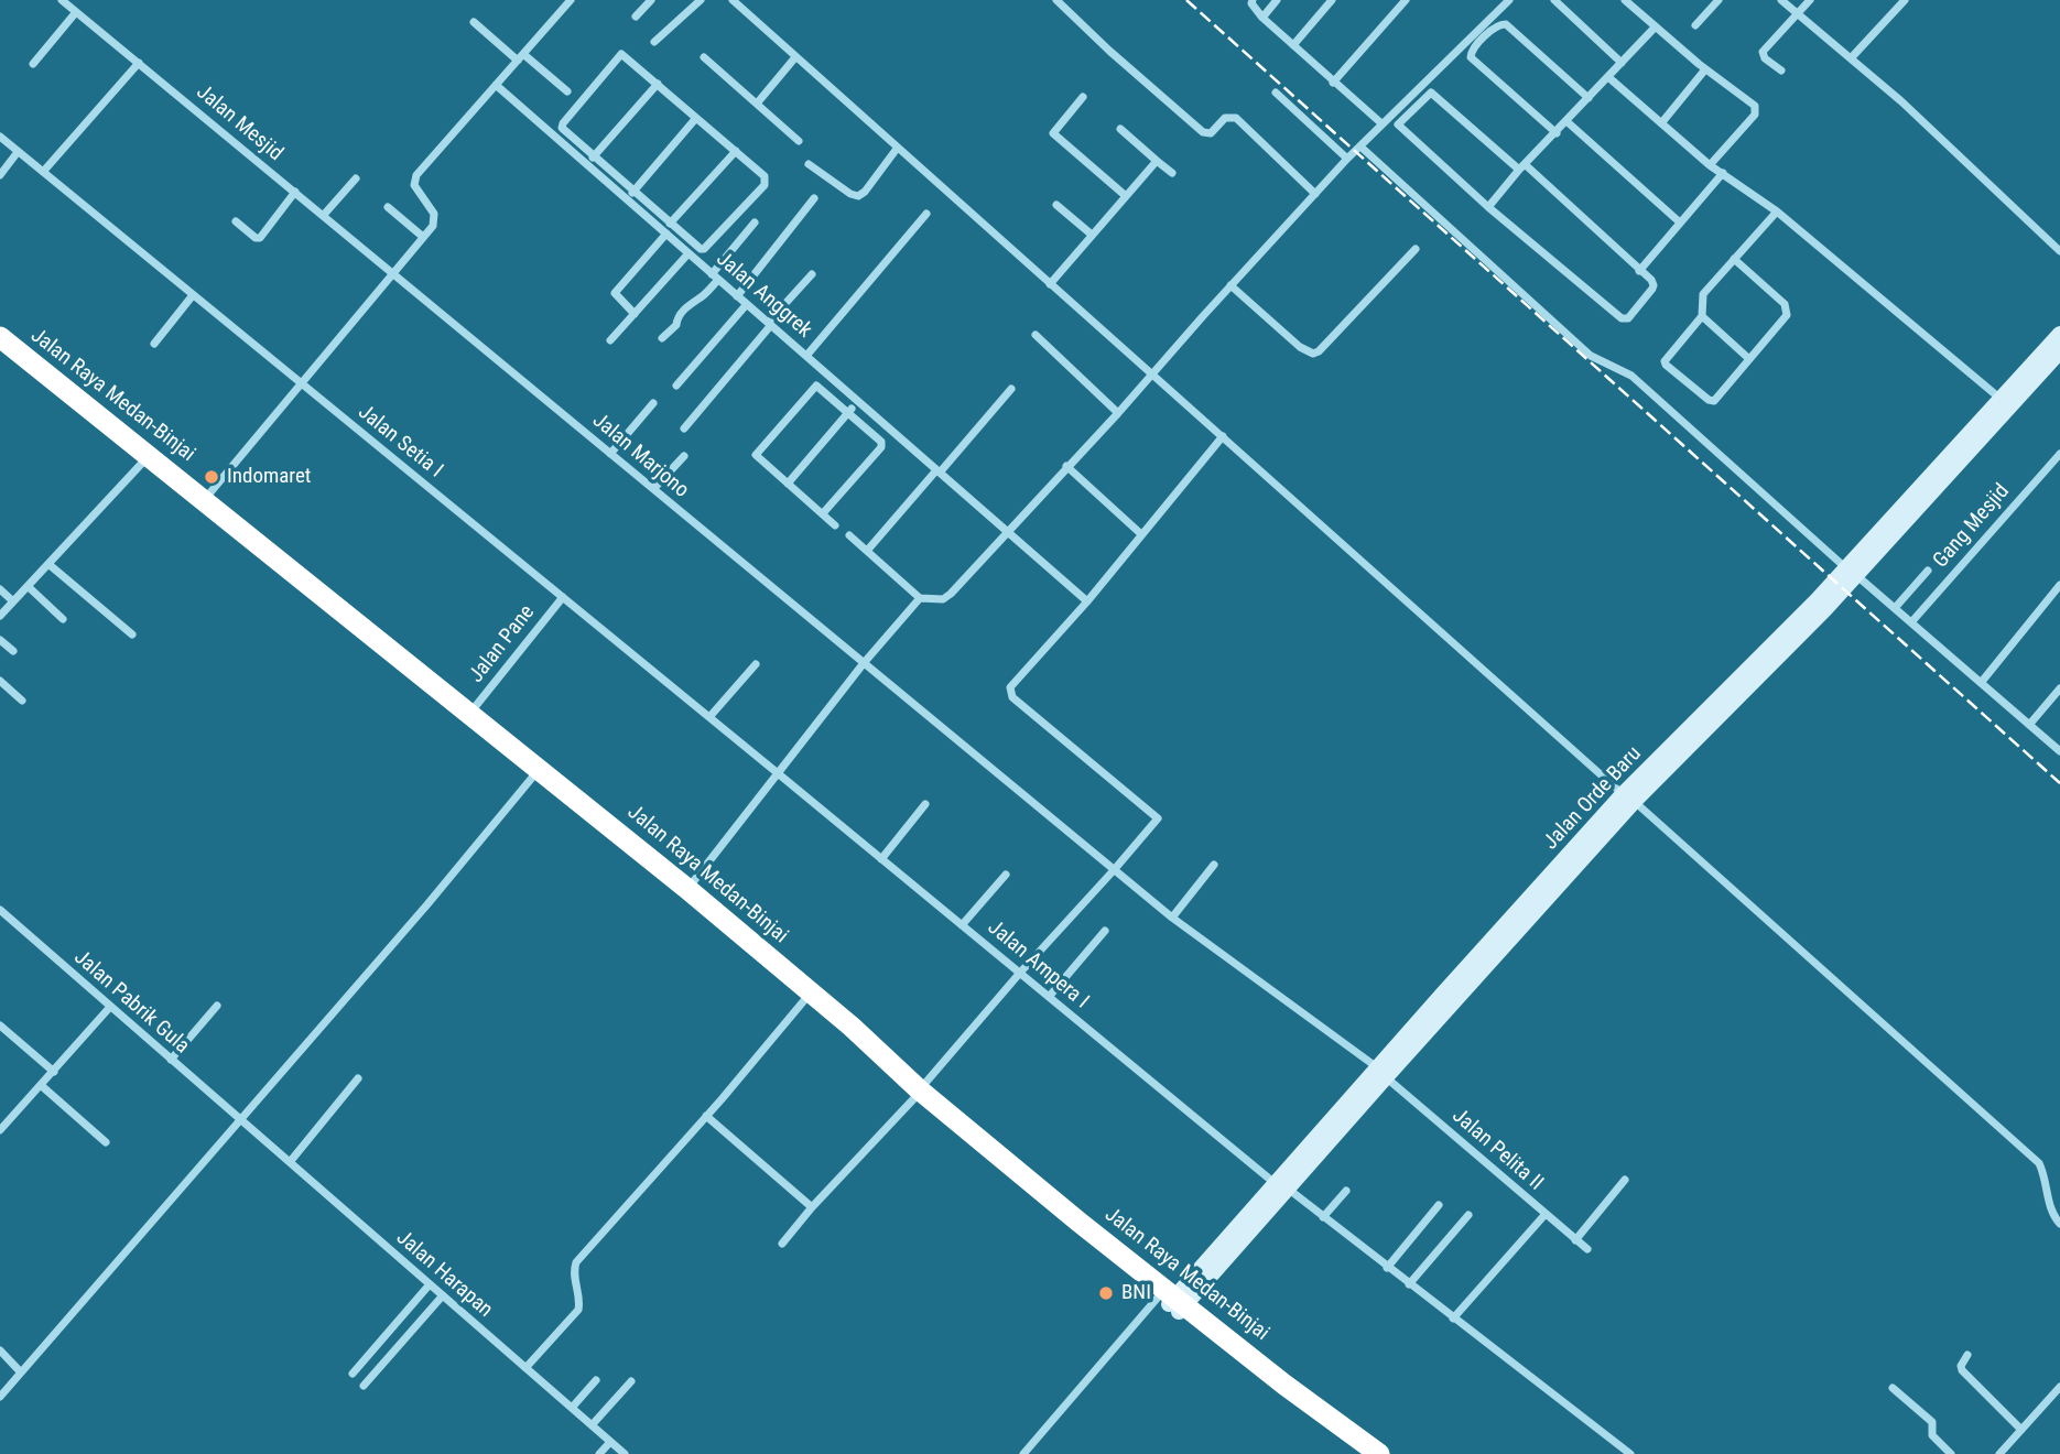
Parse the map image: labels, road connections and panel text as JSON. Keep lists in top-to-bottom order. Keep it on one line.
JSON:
{"streets":{"highway":["Jalan Raya Medan-Binjai"],"main road":["Jalan Orde Baru"],"street":["Jalan Mesjid","Jalan Anggrek","Jalan Setia I","Jalan Marjono","Gang Mesjid","Jalan Pane","Jalan Ampera I","Jalan Pabrik Gula","Jalan Pelita II","Jalan Harapan"]},"crossings":[["Jalan Mesjid","Jalan Marjono"],["Jalan Raya Medan-Binjai","Jalan Pane"],["Jalan Raya Medan-Binjai","Jalan Orde Baru"],["Jalan Setia I","Jalan Pane"],["Jalan Setia I","Jalan Ampera I"],["Jalan Marjono","Jalan Pelita II"],["Jalan Orde Baru","Jalan Ampera I"],["Jalan Orde Baru","Jalan Pelita II"],["Jalan Pabrik Gula","Jalan Harapan"]],"places":["Indomaret","BNI"]}
